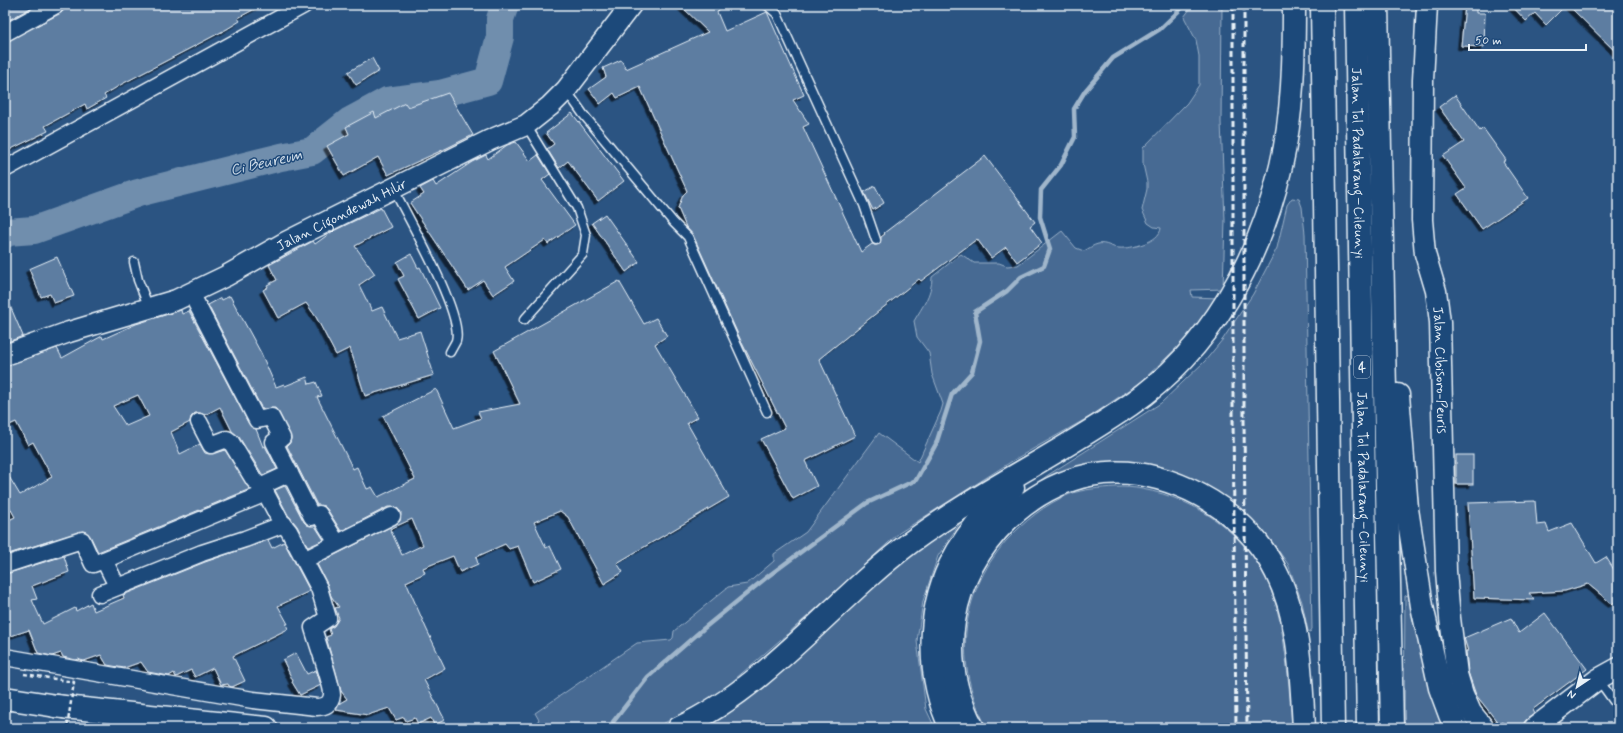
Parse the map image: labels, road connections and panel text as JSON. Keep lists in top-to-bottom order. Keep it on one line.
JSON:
{"streets":{"highway":["Jalan Tol Padalarang–Cileunyi","4"],"street":["Jalan Cigondewah Hilir","Jalan Cibisoro-Peuris"]},"water":["Ci Beureum"],"scale_bar":"50 m","north":"bottom left"}
